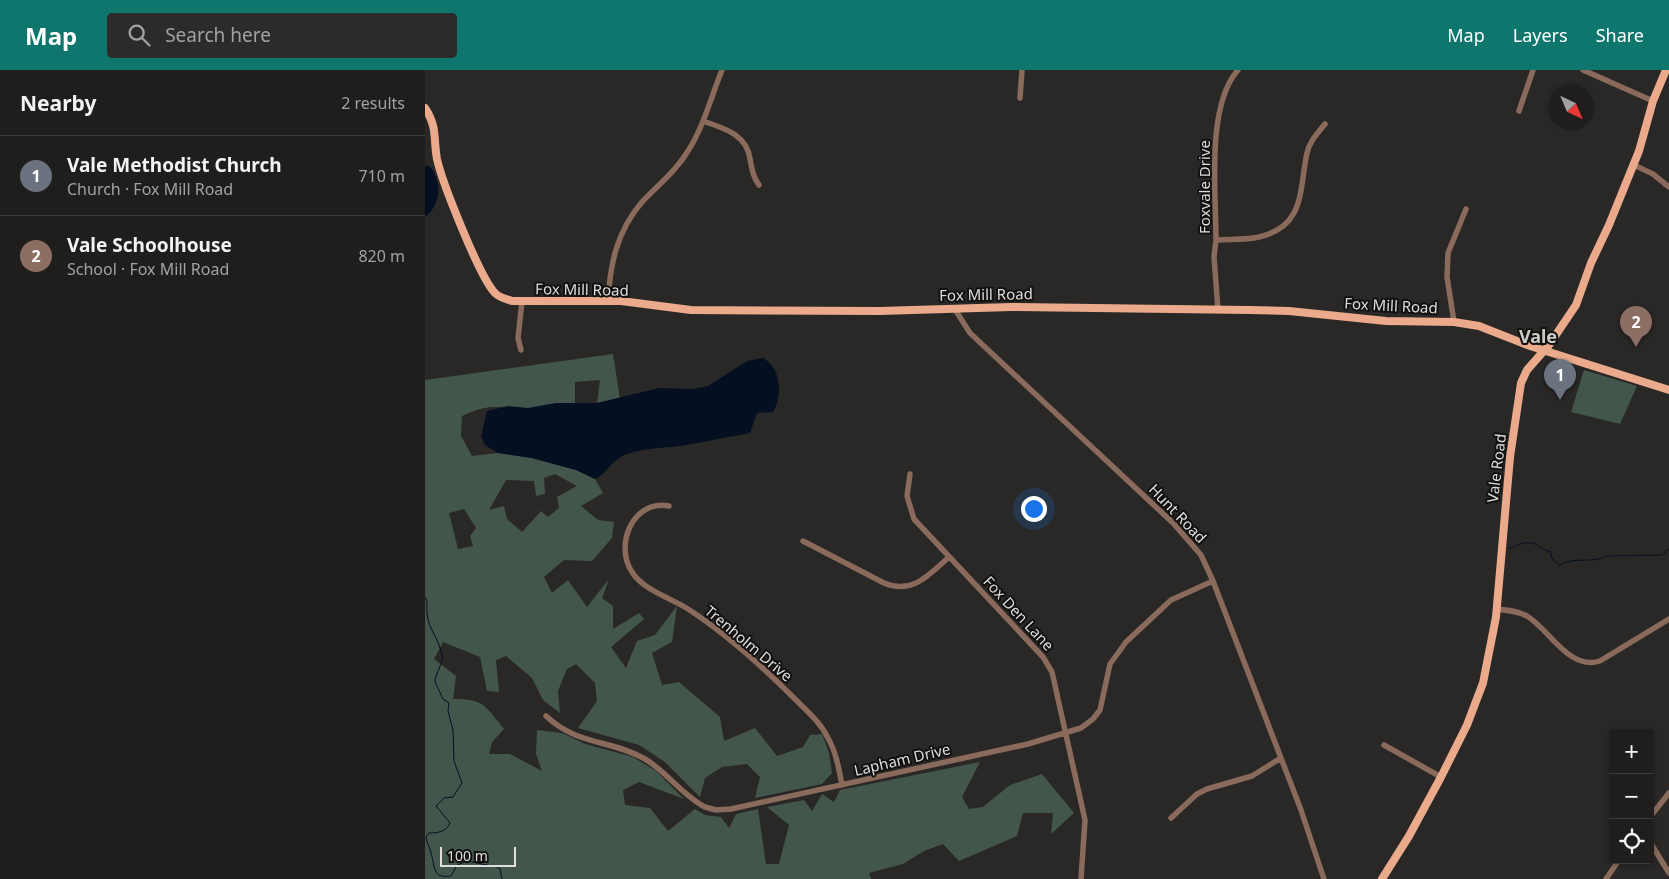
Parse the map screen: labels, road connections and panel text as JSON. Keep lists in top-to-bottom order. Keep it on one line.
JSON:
{"streets":{"main road":["Fox Mill Road","Vale Road"],"street":["Foxvale Drive","Hunt Road","Fox Den Lane","Trenholm Drive","Lapham Drive"]},"crossings":[["Foxvale Drive","Fox Mill Road"],["Fox Mill Road","Vale Road"],["Fox Mill Road","Hunt Road"],["Hunt Road","Lapham Drive"],["Fox Den Lane","Lapham Drive"],["Trenholm Drive","Lapham Drive"]],"districts":["Vale"],"scale_bar":"100 m","north":"bottom right","page":{"header":"Map","search":"Search here","nav":["Map","Layers","Share"],"heading":["Nearby","2 results"],"list":[{"mark":"1","name":"Vale Methodist Church","note":"Church · Fox Mill Road","value":"710 m"},{"mark":"2","name":"Vale Schoolhouse","note":"School · Fox Mill Road","value":"820 m"}],"pins":["2","1"],"map_buttons":["+","−"],"scale":"100 m"}}
